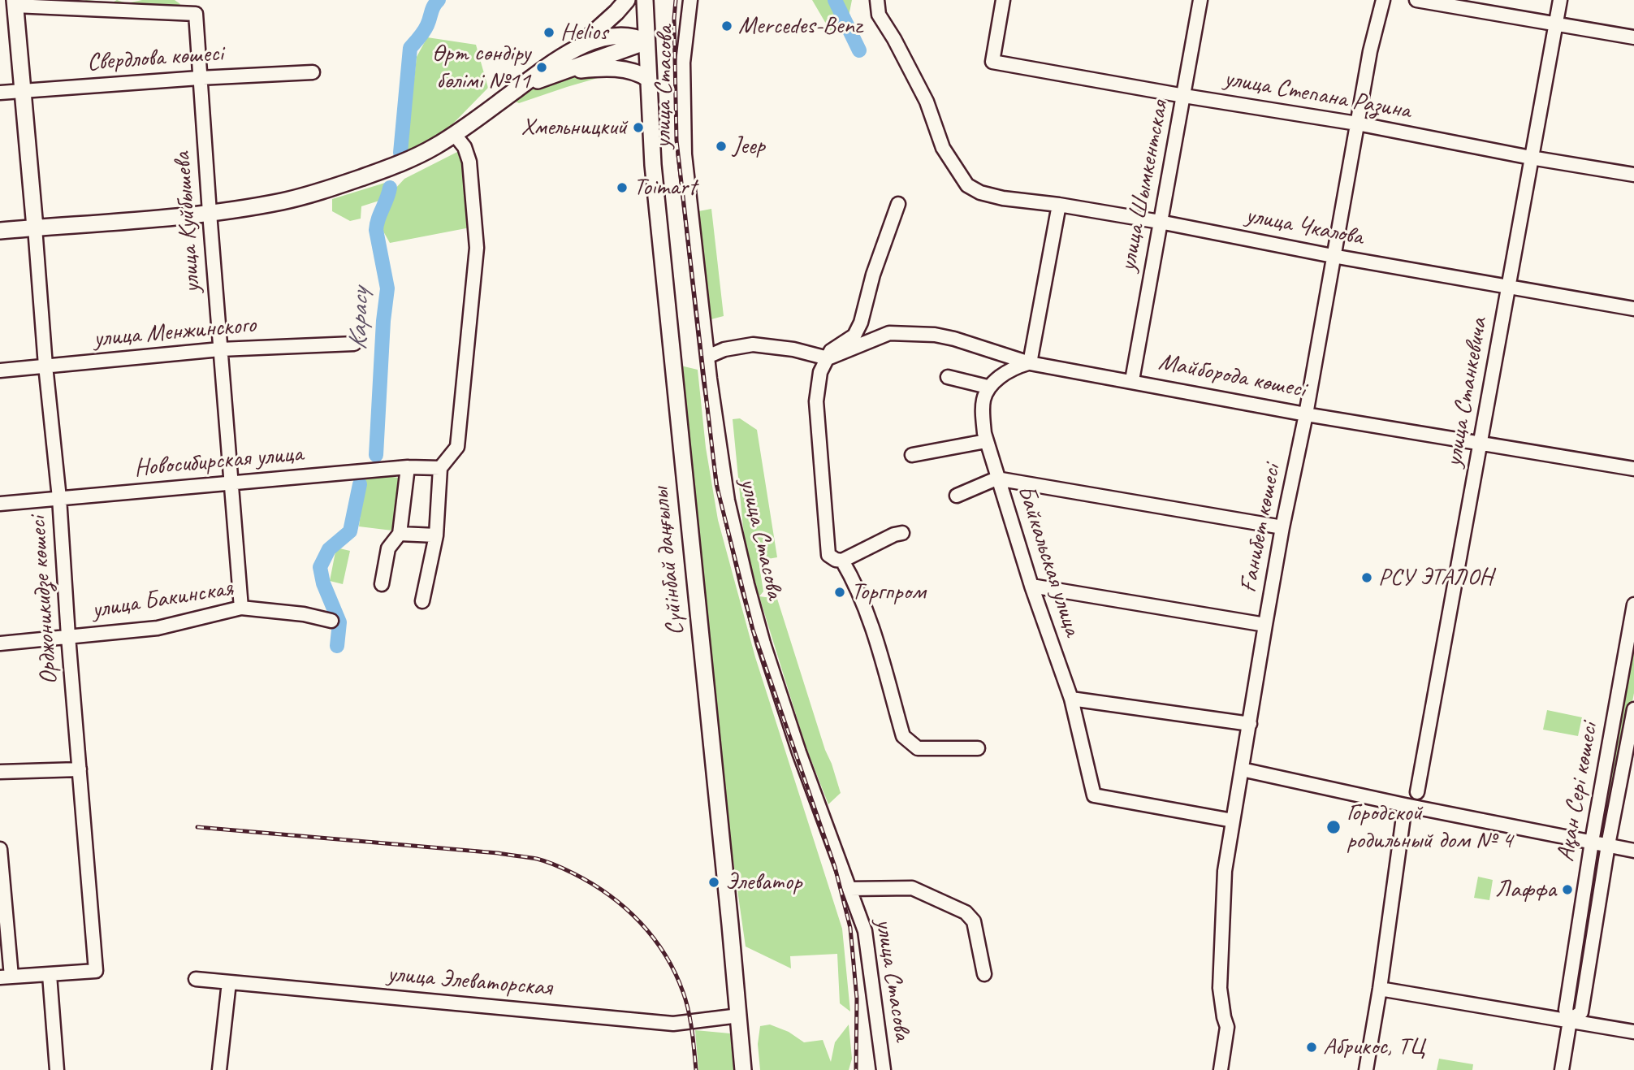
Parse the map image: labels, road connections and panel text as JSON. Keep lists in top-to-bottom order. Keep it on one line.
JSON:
{"streets":{"main road":["Сүйінбай даңғылы"],"street":["Свердлова көшесі","улица Стасова","улица Степана Разина","улица Шымкентская","улица Куйбышева","улица Чкалова","улица Менжинского","Майборода көшесі","улица Станкевича","Новосибирская улица","Ғанибет көшесі","Байкальская улица","улица Бакинская","Орджоникидзе көшесі","Ақан Сері көшесі","улица Элеваторская"]},"crossings":[["Свердлова көшесі","улица Куйбышева"],["улица Степана Разина","улица Шымкентская"],["улица Степана Разина","улица Станкевича"],["улица Степана Разина","Ғанибет көшесі"],["улица Шымкентская","улица Чкалова"],["улица Шымкентская","Майборода көшесі"],["улица Куйбышева","улица Менжинского"],["улица Куйбышева","Новосибирская улица"],["улица Куйбышева","улица Бакинская"],["улица Чкалова","улица Станкевича"],["улица Чкалова","Ғанибет көшесі"],["улица Менжинского","Орджоникидзе көшесі"],["Майборода көшесі","улица Станкевича"],["Майборода көшесі","Ғанибет көшесі"],["Новосибирская улица","Орджоникидзе көшесі"],["Ғанибет көшесі","Байкальская улица"],["Сүйінбай даңғылы","улица Элеваторская"],["улица Бакинская","Орджоникидзе көшесі"]],"water":["Карасу"],"places":["Mercedes-Benz","Helios","Өрт сөндіру бөлімі №11","Хмельницкий","Jeep","Toimart","РСУ ЭТАЛОН","Торгпром","Городской родильный дом № 4","Элеватор","Лаффа","Абрикос, ТЦ"]}
